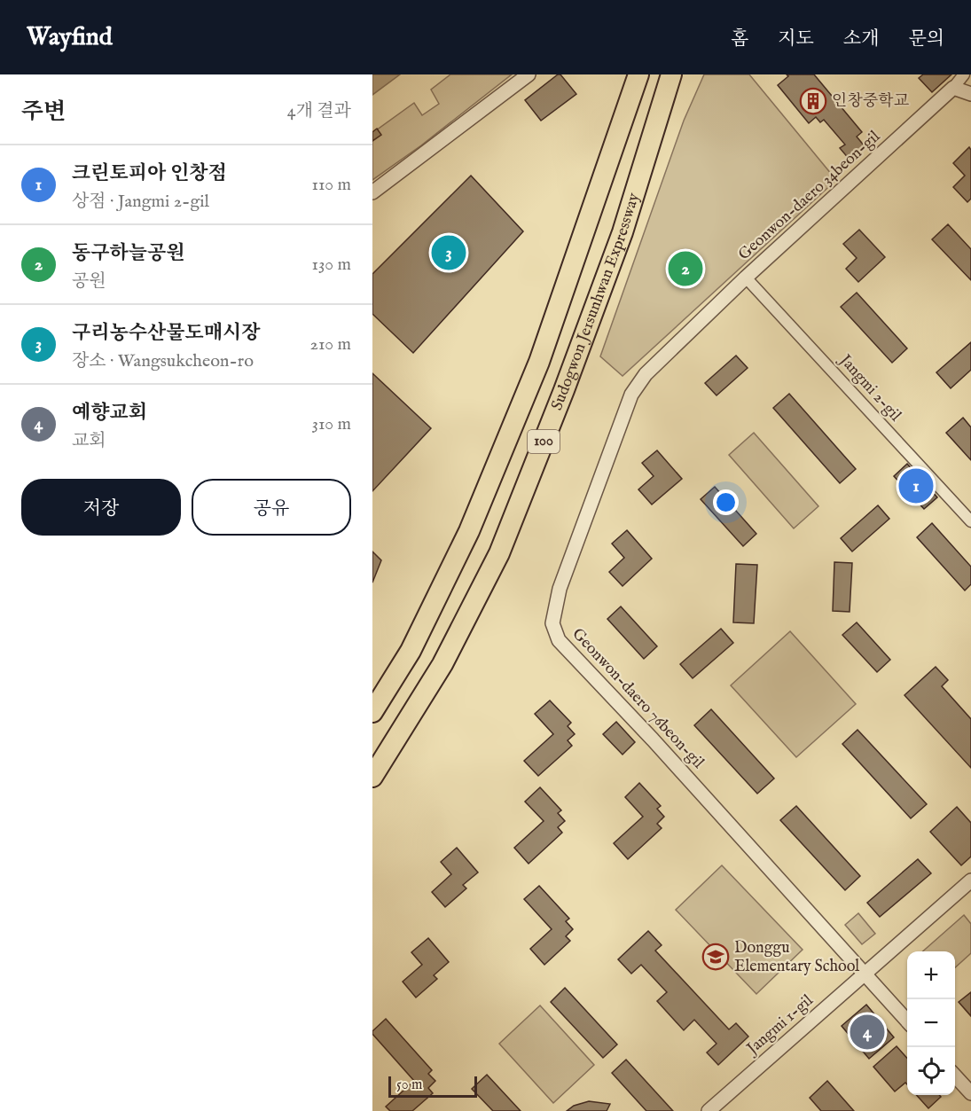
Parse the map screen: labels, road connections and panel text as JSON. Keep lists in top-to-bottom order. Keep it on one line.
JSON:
{"streets":{"highway":["Sudogwon Je1sunhwan Expressway","100"],"street":["Geonwon-daero 34beon-gil","Jangmi 2-gil","Geonwon-daero 76beon-gil","Jangmi 1-gil"]},"crossings":[["Geonwon-daero 34beon-gil","Jangmi 2-gil"],["Geonwon-daero 34beon-gil","Geonwon-daero 76beon-gil"],["Jangmi 2-gil","Geonwon-daero 76beon-gil"],["Geonwon-daero 76beon-gil","Jangmi 1-gil"]],"places":{"building":["인창중학교"],"school or university":["Donggu Elementary School"]},"scale_bar":"50 m","page":{"header":"Wayfind","nav":["홈","지도","소개","문의"],"heading":["주변","4개 결과"],"list":[{"mark":"1","name":"크린토피아 인창점","note":"상점 · Jangmi 2-gil","value":"110 m"},{"mark":"2","name":"동구하늘공원","note":"공원","value":"130 m"},{"mark":"3","name":"구리농수산물도매시장","note":"장소 · Wangsukcheon-ro","value":"210 m"},{"mark":"4","name":"예향교회","note":"교회","value":"310 m"}],"pins":["3","2","1","4"],"buttons":["저장","공유"],"map_buttons":["+","−"],"scale":"50 m"}}
